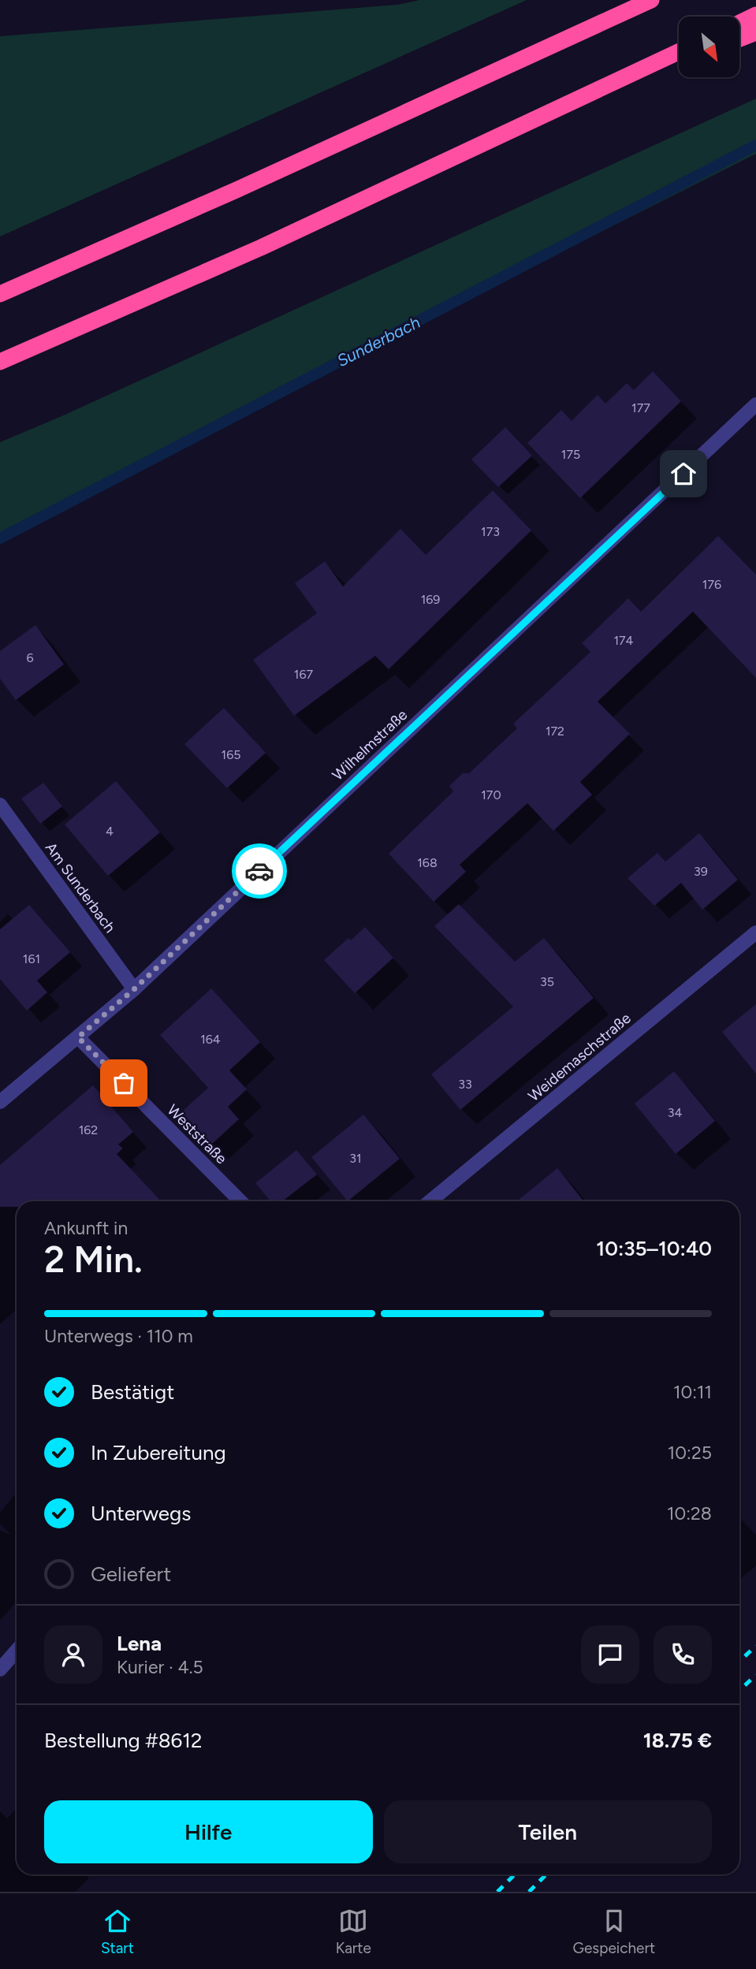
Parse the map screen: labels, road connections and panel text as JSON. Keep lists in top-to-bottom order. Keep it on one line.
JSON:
{"streets":{"street":["Wilhelmstraße","Am Sunderbach","Weidemaschstraße","Weststraße"]},"crossings":[["Wilhelmstraße","Am Sunderbach"],["Wilhelmstraße","Weststraße"]],"water":["Sunderbach"],"house_numbers":["177","175","173","176","169","174","6","167","172","165","170","4","168","39","161","35","164","33","34","162","31"],"north":"bottom right","page":{"heading":["2 Min.","Ankunft in","10:35–10:40"],"panel":["Lena","Kurier · 4.5","Bestellung #8612","18.75 €"],"bar":"Unterwegs · 110 m","list":[["Bestätigt","10:11"],["In Zubereitung","10:25"],["Unterwegs","10:28"],"Geliefert"],"buttons":["Hilfe","Teilen"],"tabs":["Start","Karte","Gespeichert"]}}
